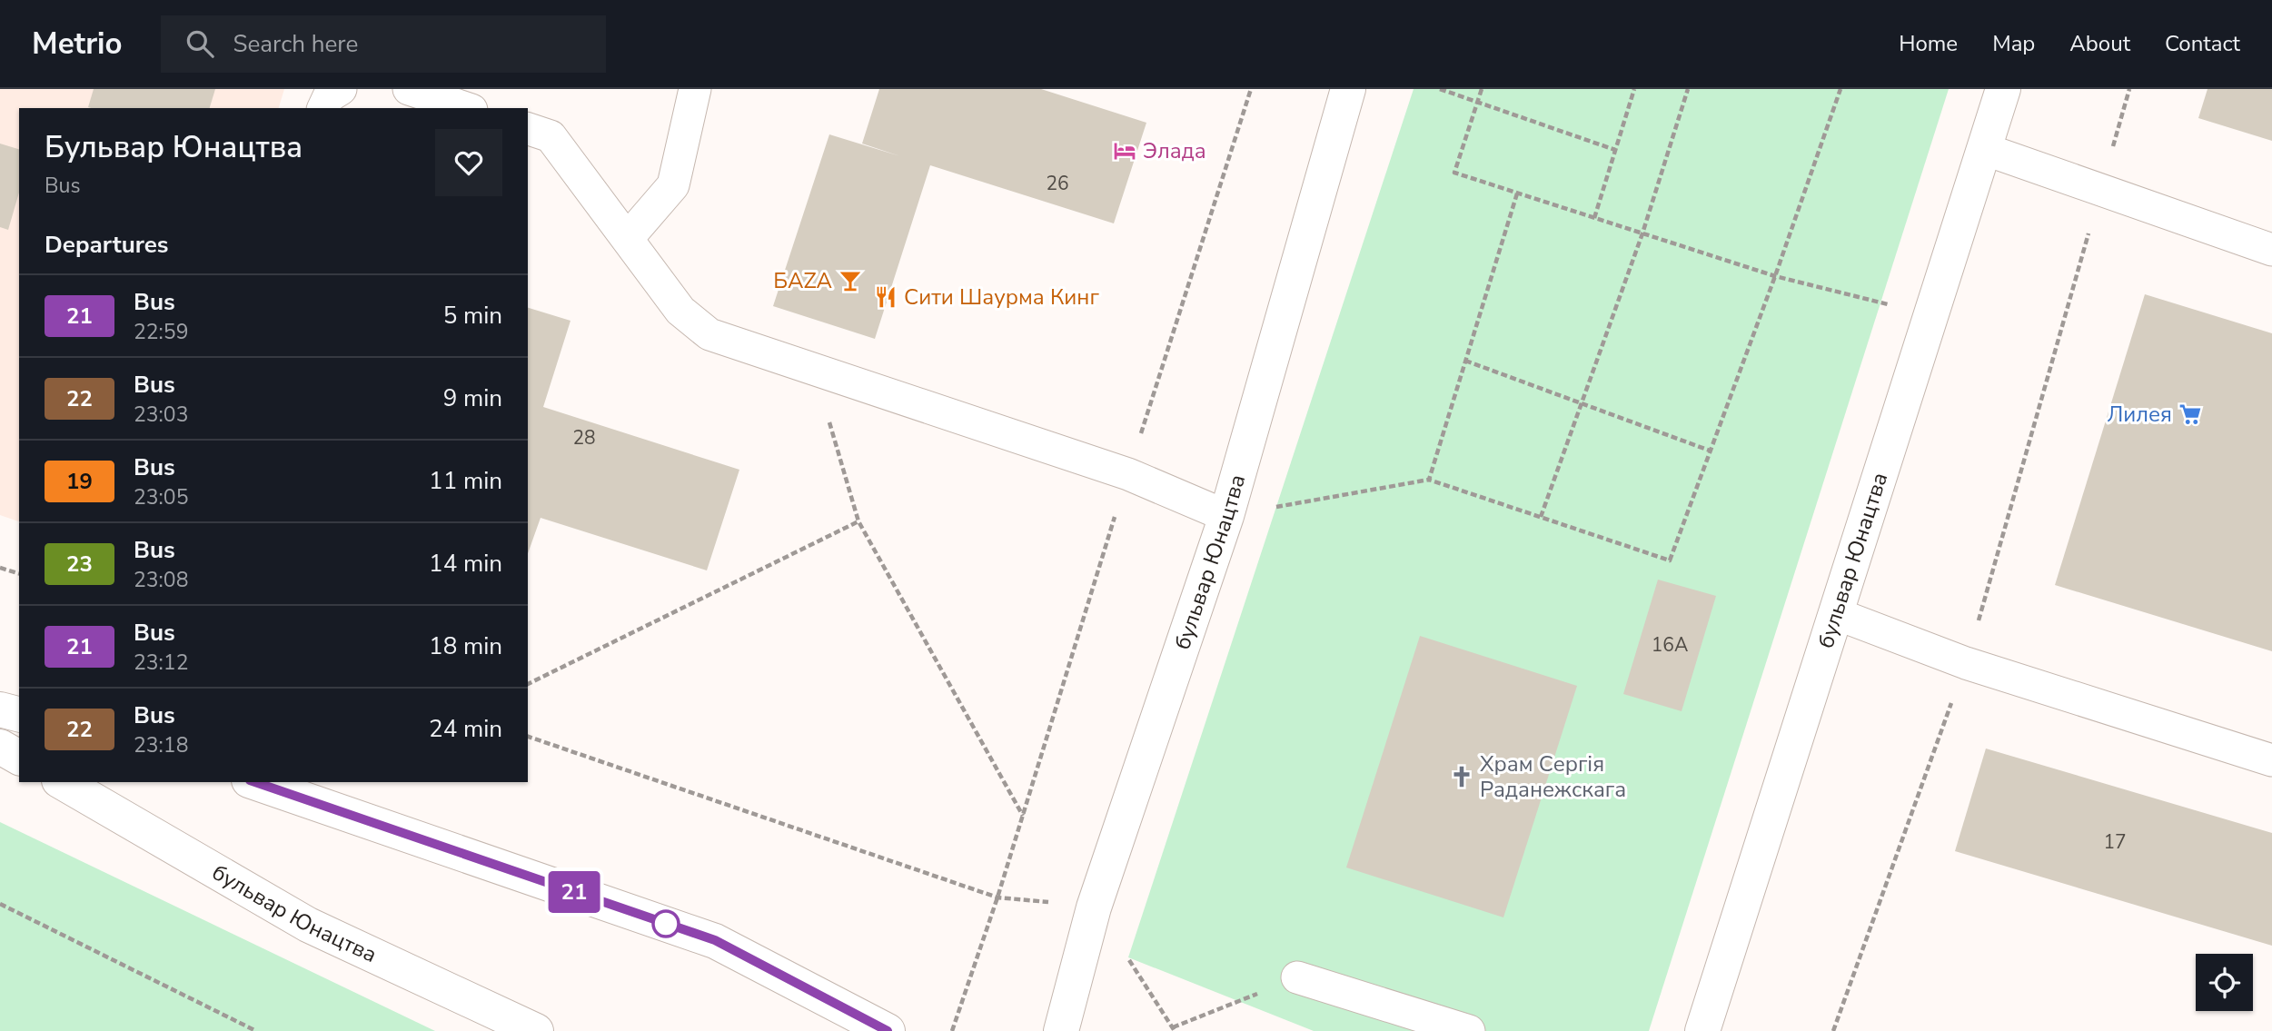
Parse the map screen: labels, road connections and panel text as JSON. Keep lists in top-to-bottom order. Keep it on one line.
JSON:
{"streets":{"street":["бульвар Юнацтва"]},"places":{"hotel":["Элада"],"bar":["БАZA"],"restaurant":["Сити Шаурма Кинг"],"supermarket":["Лилея"],"church":["Храм Сергія Раданежскага"]},"lines":["bus line 21"],"house_numbers":["26","28","16А","17"],"page":{"header":"Metrio","search":"Search here","nav":["Home","Map","About","Contact"],"on_map":"21","heading":[["Бульвар Юнацтва","Bus"],"Departures"],"list":[{"mark":"21","name":"Bus","note":"22:59","value":"5 min"},{"mark":"22","name":"Bus","note":"23:03","value":"9 min"},{"mark":"19","name":"Bus","note":"23:05","value":"11 min"},{"mark":"23","name":"Bus","note":"23:08","value":"14 min"},{"mark":"21","name":"Bus","note":"23:12","value":"18 min"},{"mark":"22","name":"Bus","note":"23:18","value":"24 min"}]}}
